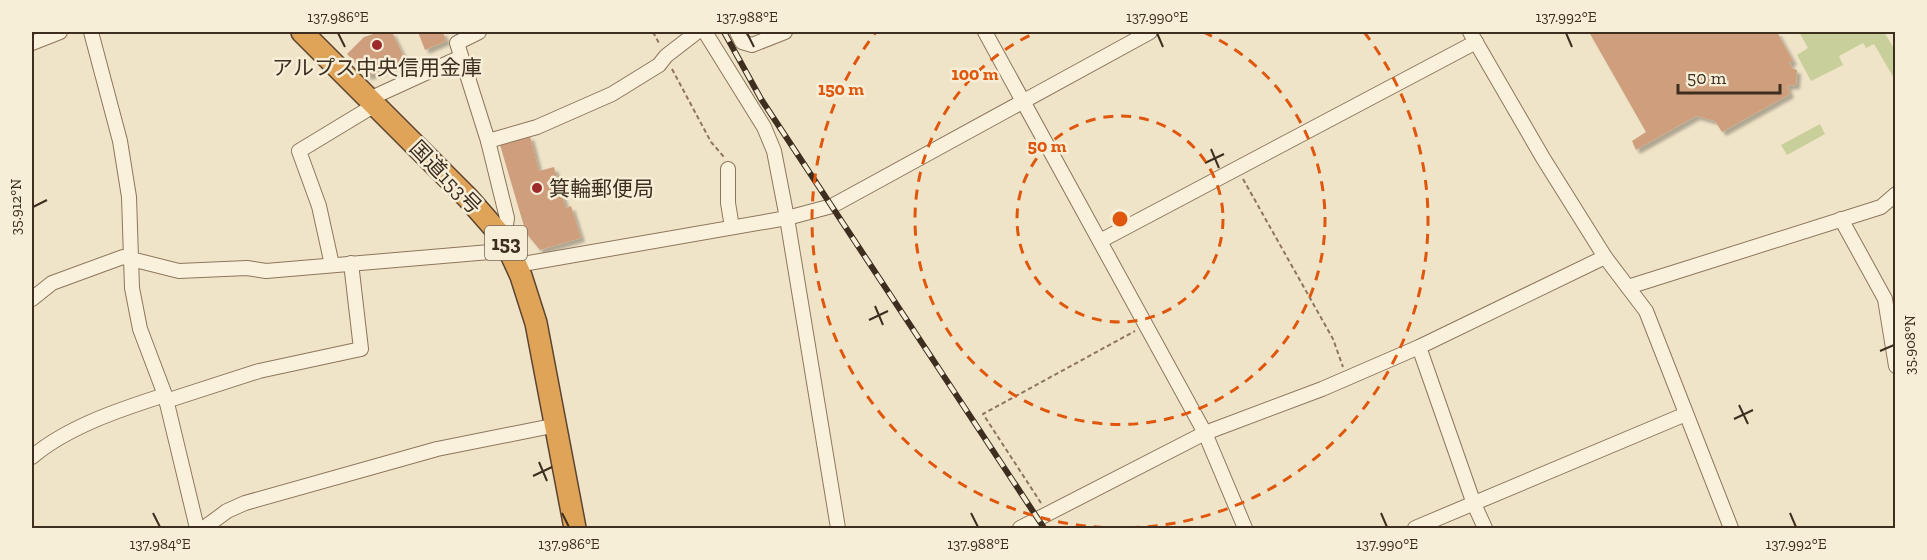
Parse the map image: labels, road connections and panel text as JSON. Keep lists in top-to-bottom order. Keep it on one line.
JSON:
{"streets":{"highway":["国道153号","153"]},"places":["アルプス中央信用金庫","箕輪郵便局"],"scale_bar":"50 m","coordinates":["137.986°E","137.988°E","137.990°E","137.992°E","35.912°N","35.908°N","137.984°E"],"rings":["100 m","150 m","50 m"]}
